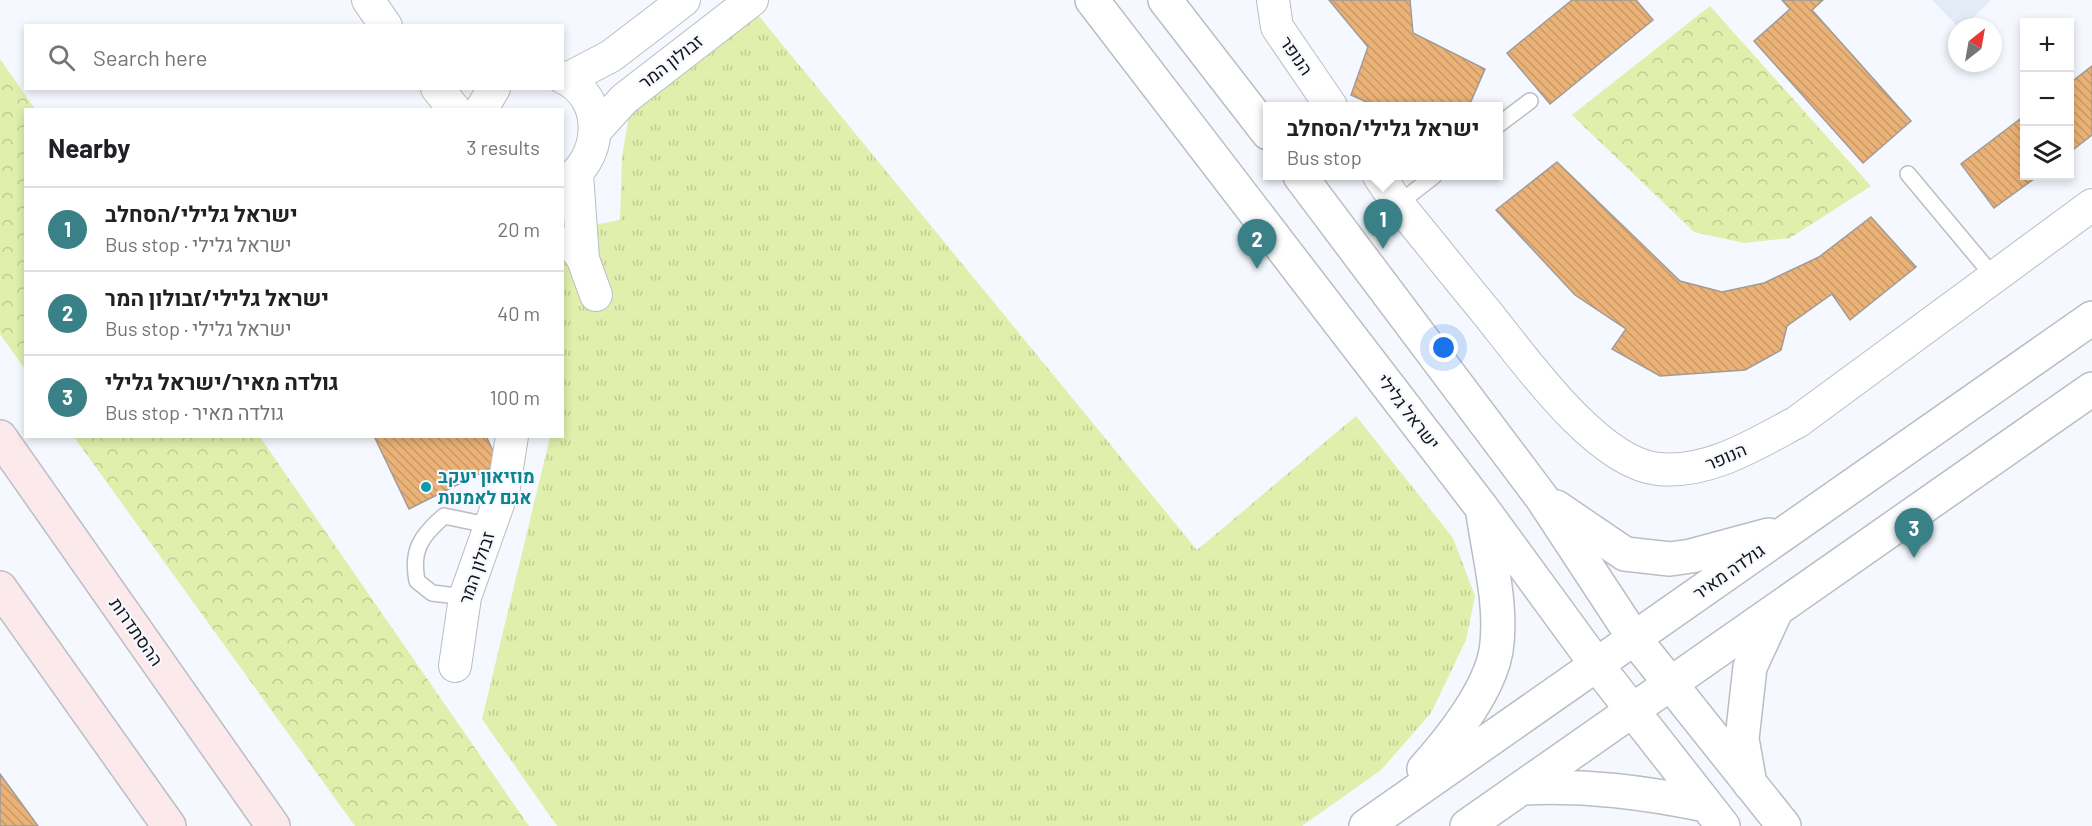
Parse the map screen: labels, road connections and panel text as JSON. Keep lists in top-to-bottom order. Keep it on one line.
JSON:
{"streets":{"main road":["ההסתדרות"],"street":["הנופר","זבולון המר","ישראל גלילי","גולדה מאיר"]},"crossings":[["ישראל גלילי","גולדה מאיר"]],"places":["מוזיאון יעקב אגם לאמנות"],"north":"top right","page":{"map_buttons":["+","−"],"search":"Search here","popup":["ישראל גלילי/הסחלב","Bus stop"],"heading":["Nearby","3 results"],"list":[{"mark":"1","name":"ישראל גלילי/הסחלב","note":"Bus stop · ישראל גלילי","value":"20 m"},{"mark":"2","name":"ישראל גלילי/זבולון המר","note":"Bus stop · ישראל גלילי","value":"40 m"},{"mark":"3","name":"גולדה מאיר/ישראל גלילי","note":"Bus stop · גולדה מאיר","value":"100 m"}],"pins":["1","2","3"]}}
